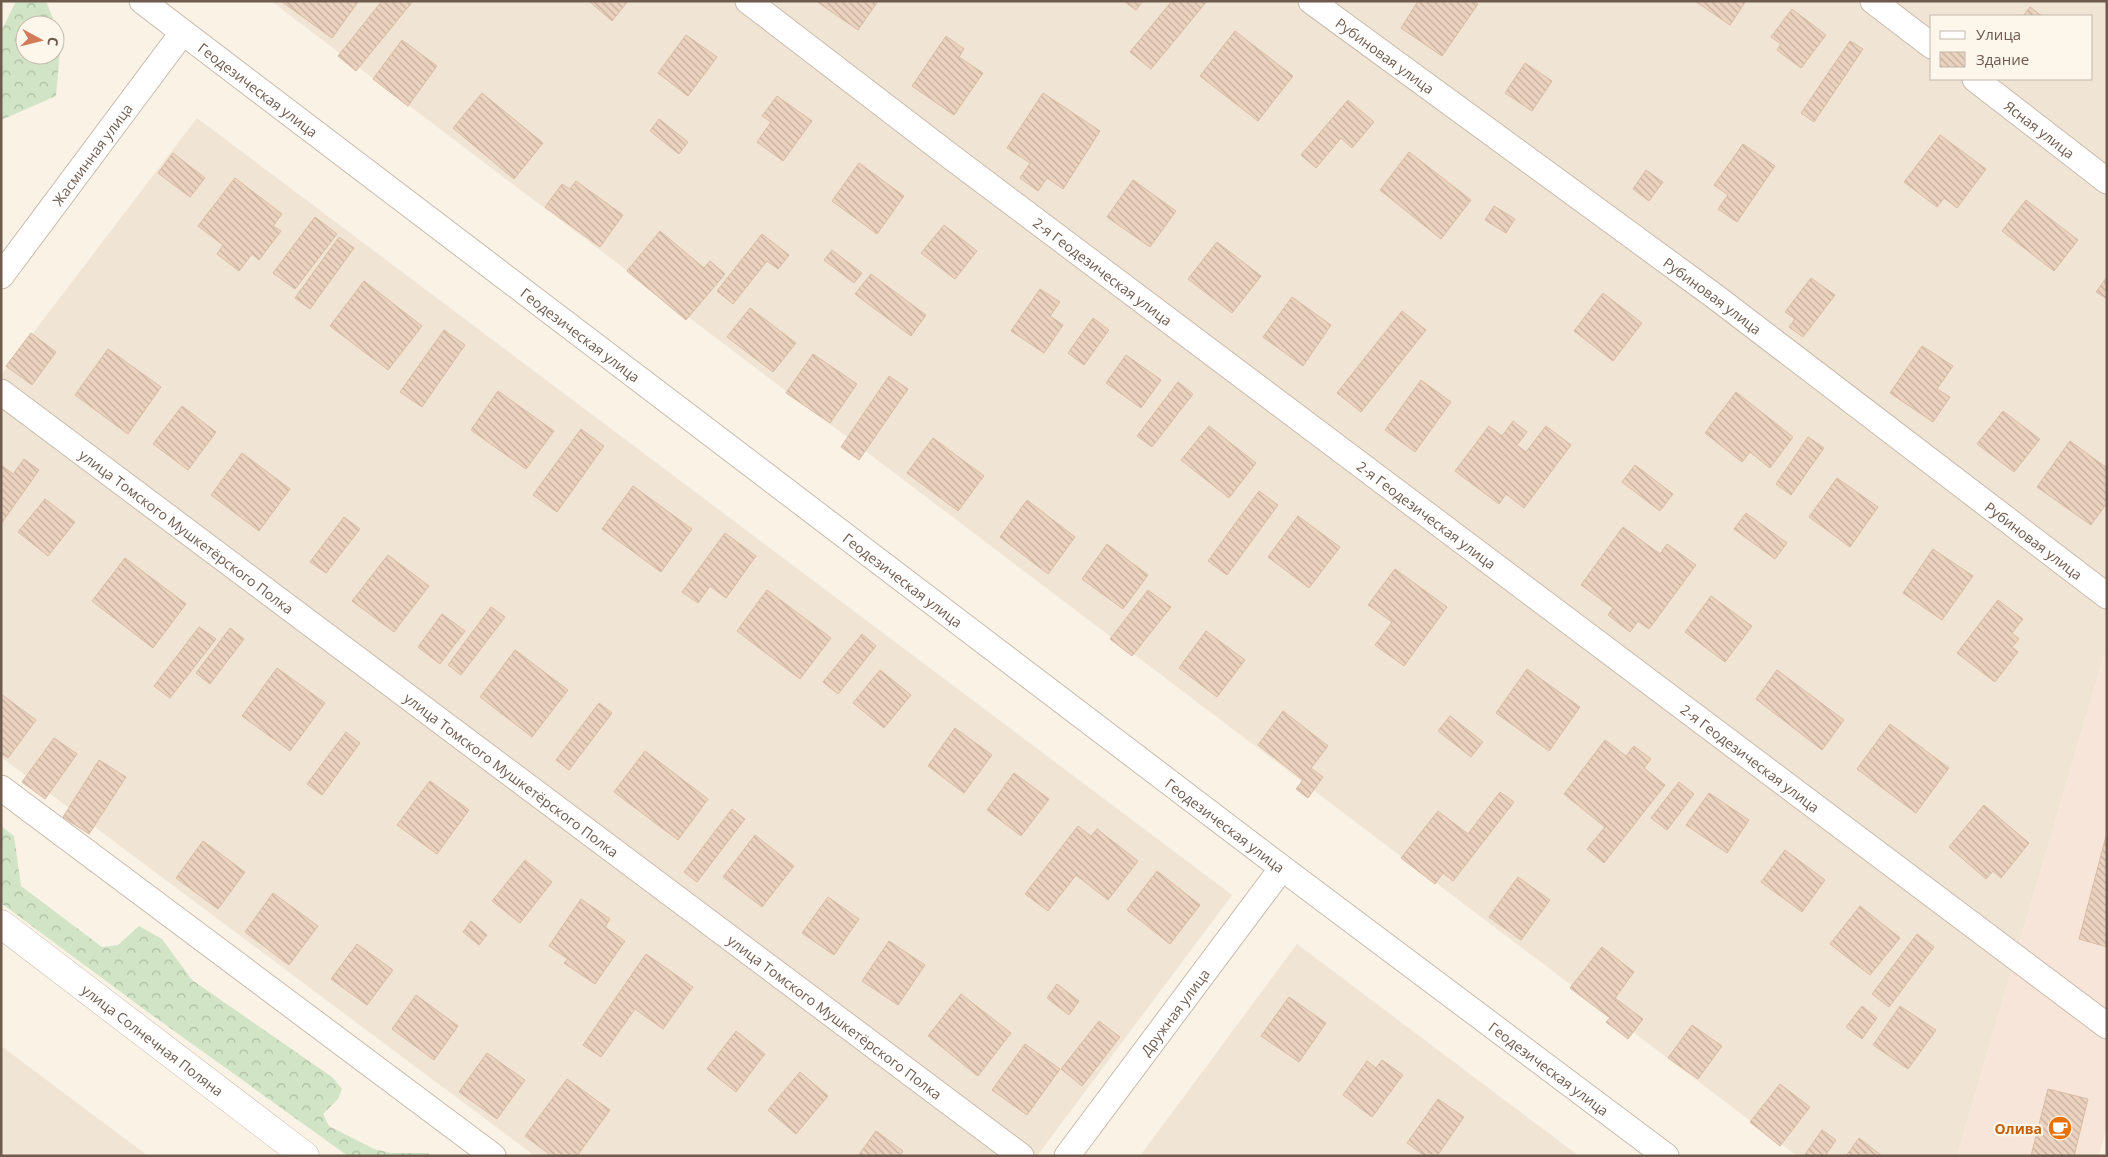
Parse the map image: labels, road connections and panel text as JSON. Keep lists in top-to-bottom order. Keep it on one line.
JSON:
{"streets":{"street":["Рубиновая улица","Геодезическая улица","Ясная улица","Жасминная улица","2-я Геодезическая улица","улица Томского Мушкетёрского Полка","Дружная улица","улица Солнечная Поляна"]},"crossings":[["Геодезическая улица","Жасминная улица"],["Геодезическая улица","Дружная улица"]],"places":{"cafe":["Олива"]},"legend":["Улица","Здание"],"north":"right"}
